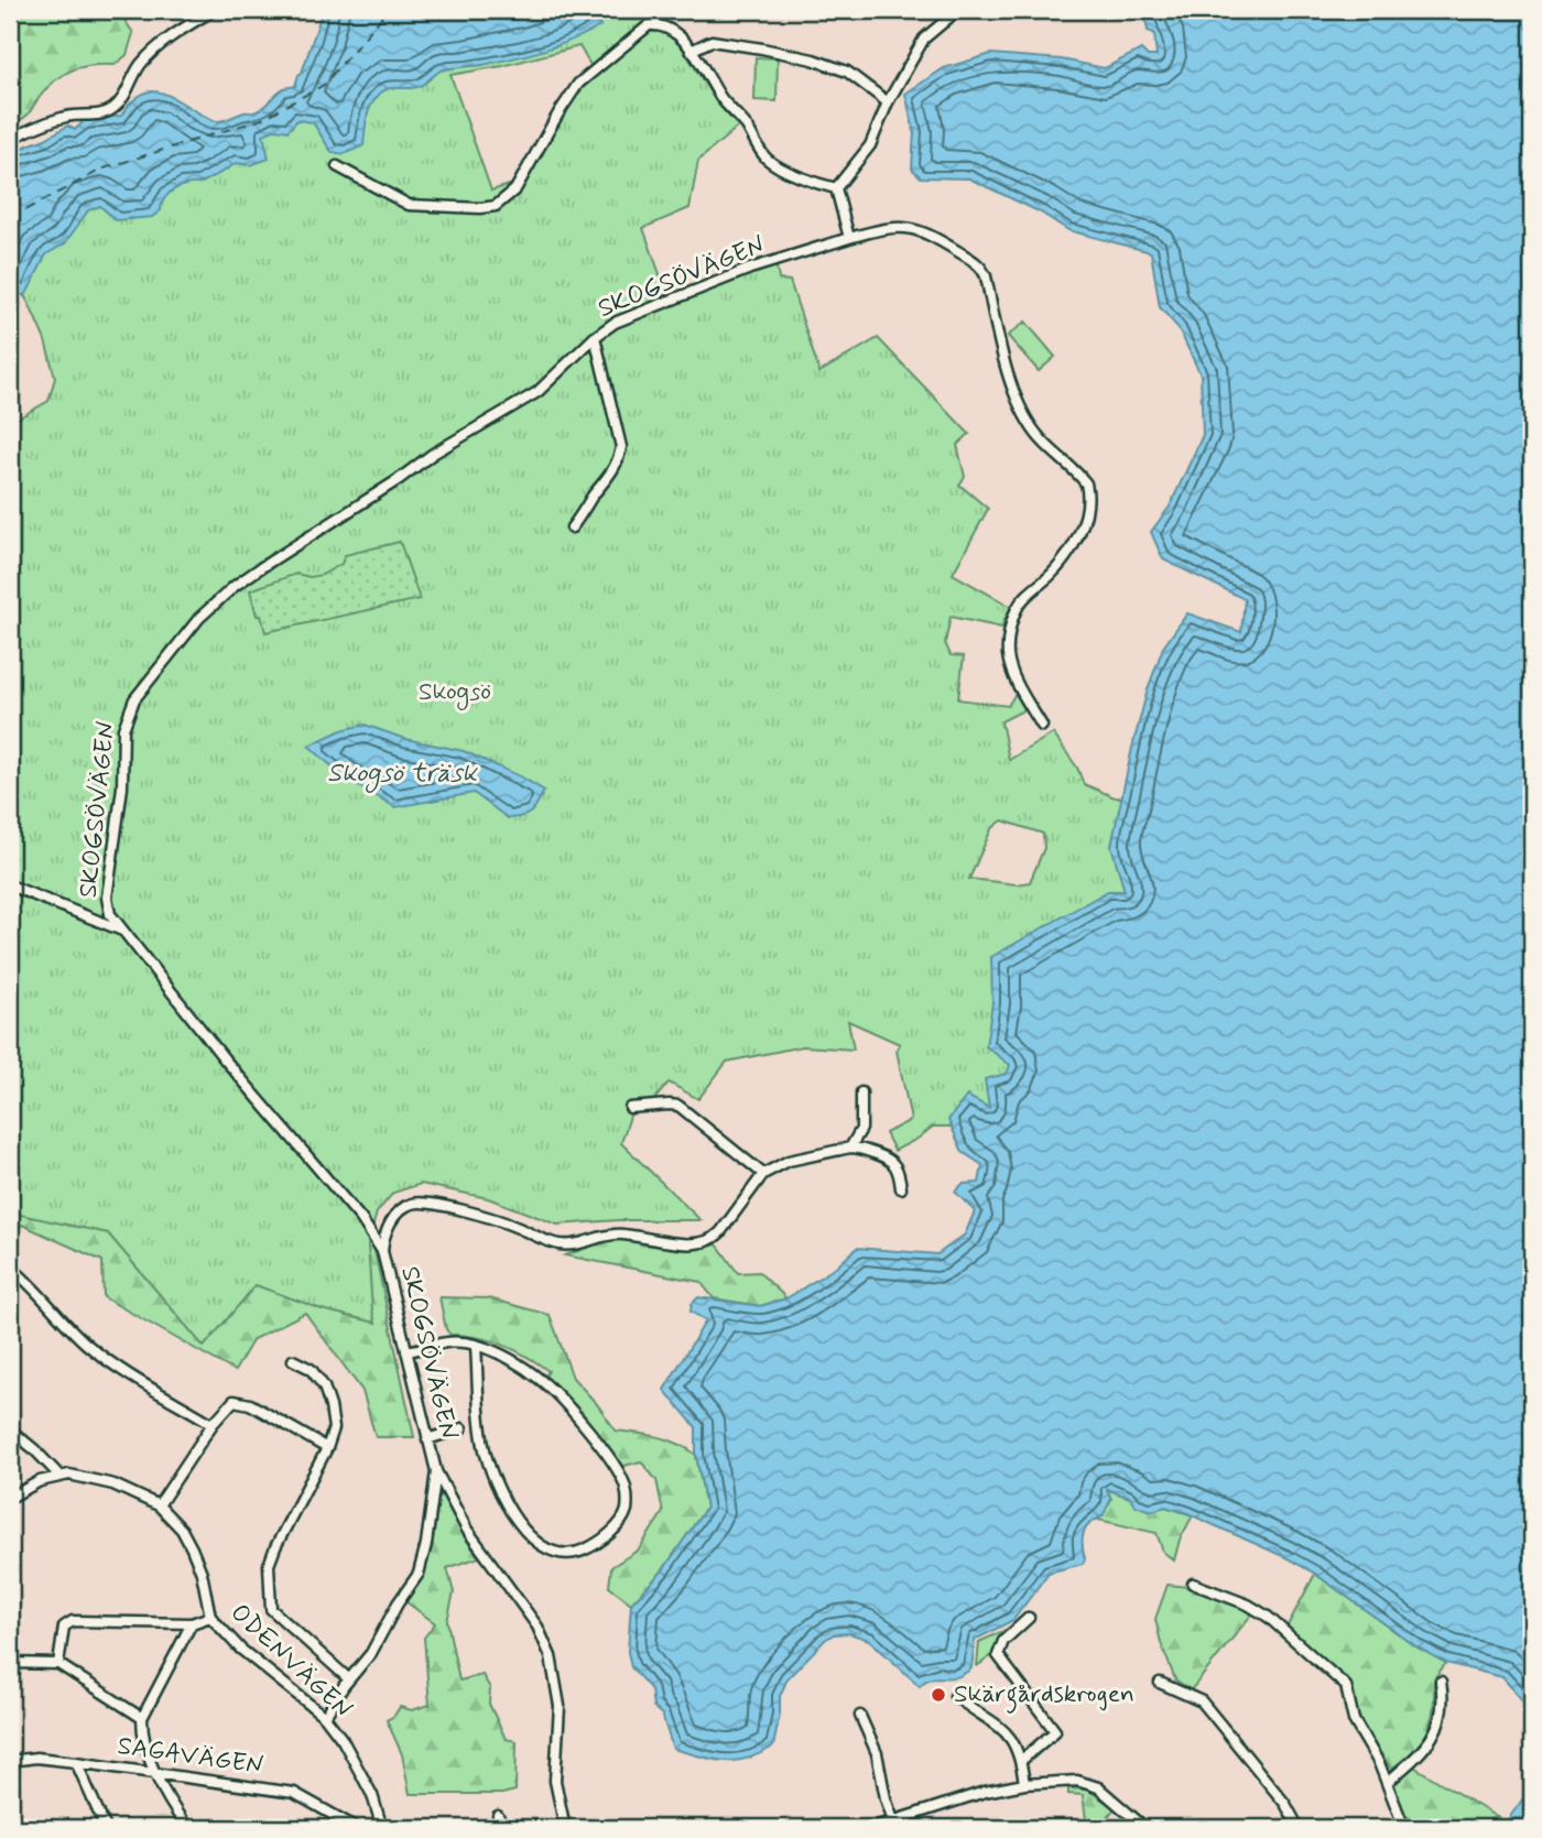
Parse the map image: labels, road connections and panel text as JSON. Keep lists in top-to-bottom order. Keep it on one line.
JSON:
{"streets":{"street":["SKOGSÖVÄGEN","ODENVÄGEN","SAGAVÄGEN"]},"water":["Skogsö träsk"],"parks":["Skogsö"],"places":["Skärgårdskrogen"]}
